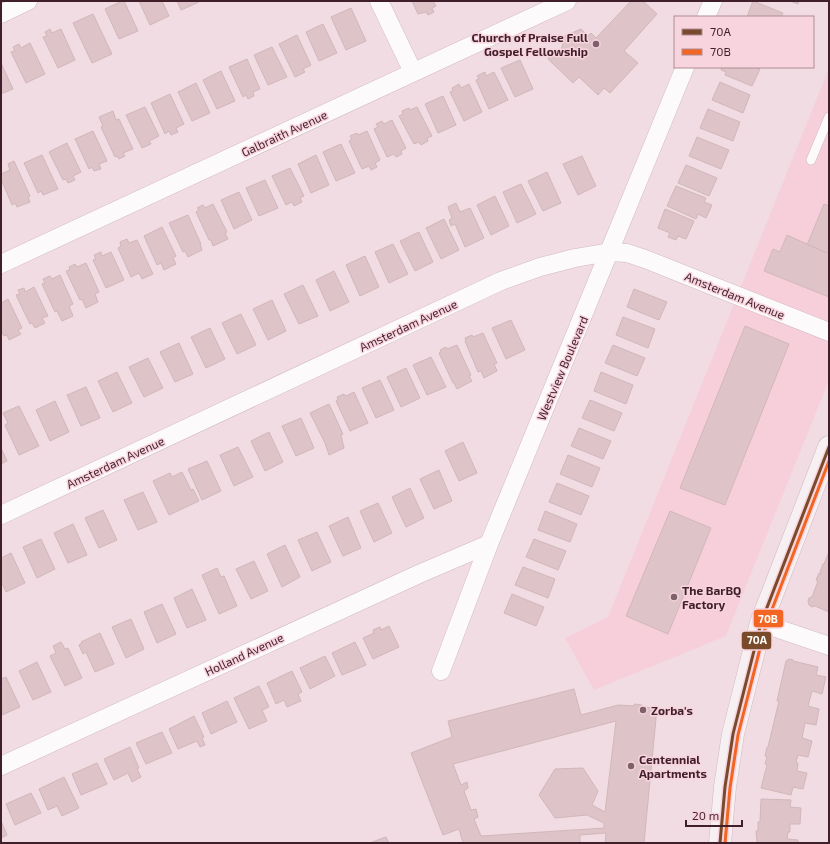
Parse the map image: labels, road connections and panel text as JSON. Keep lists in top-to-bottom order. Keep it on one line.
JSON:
{"streets":{"street":["Galbraith Avenue","Amsterdam Avenue","Westview Boulevard","Holland Avenue"]},"crossings":[["Amsterdam Avenue","Westview Boulevard"],["Westview Boulevard","Holland Avenue"]],"places":["Church of Praise Full Gospel Fellowship","The BarBQ Factory","Zorba's","Centennial Apartments"],"lines":["transit line 70A","transit line 70B"],"legend":["70A","70B"],"scale_bar":"20 m"}
